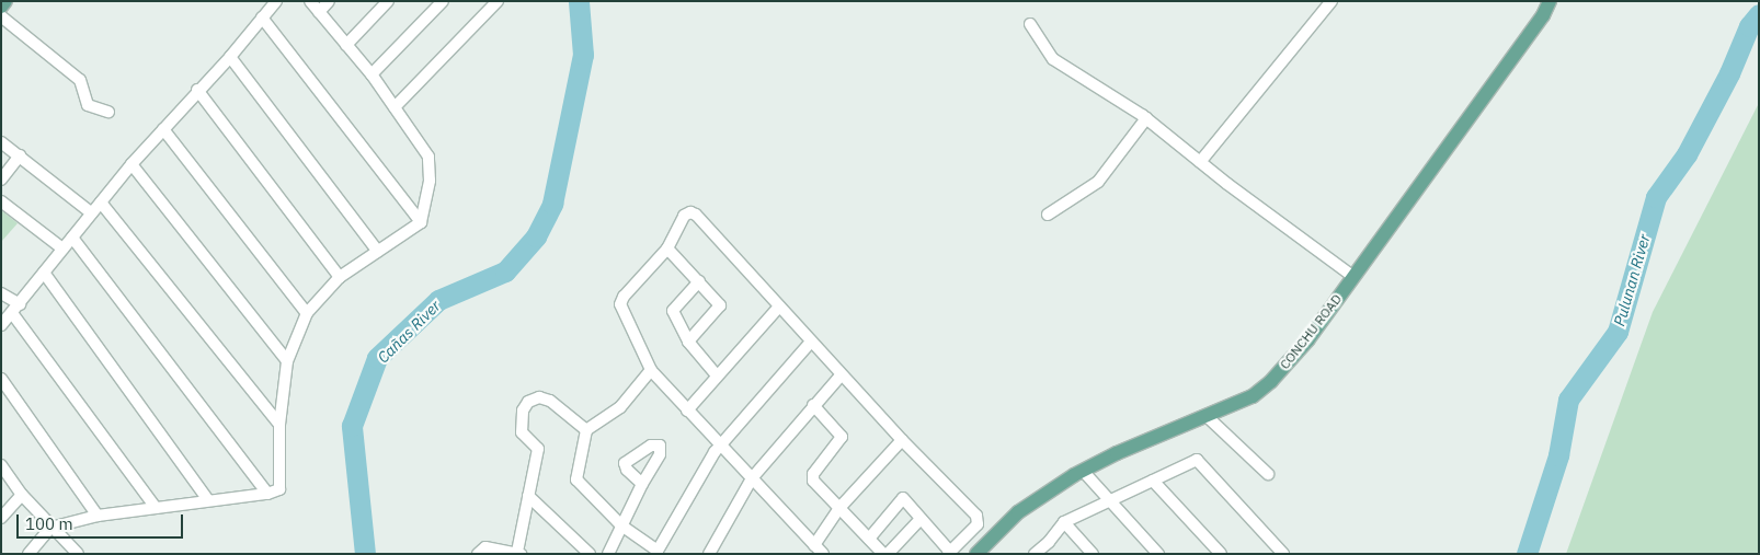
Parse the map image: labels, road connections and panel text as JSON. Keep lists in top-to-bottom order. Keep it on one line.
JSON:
{"streets":{"main road":["CONCHU ROAD"]},"water":["Pulunan River","Cañas River"],"scale_bar":"100 m"}
